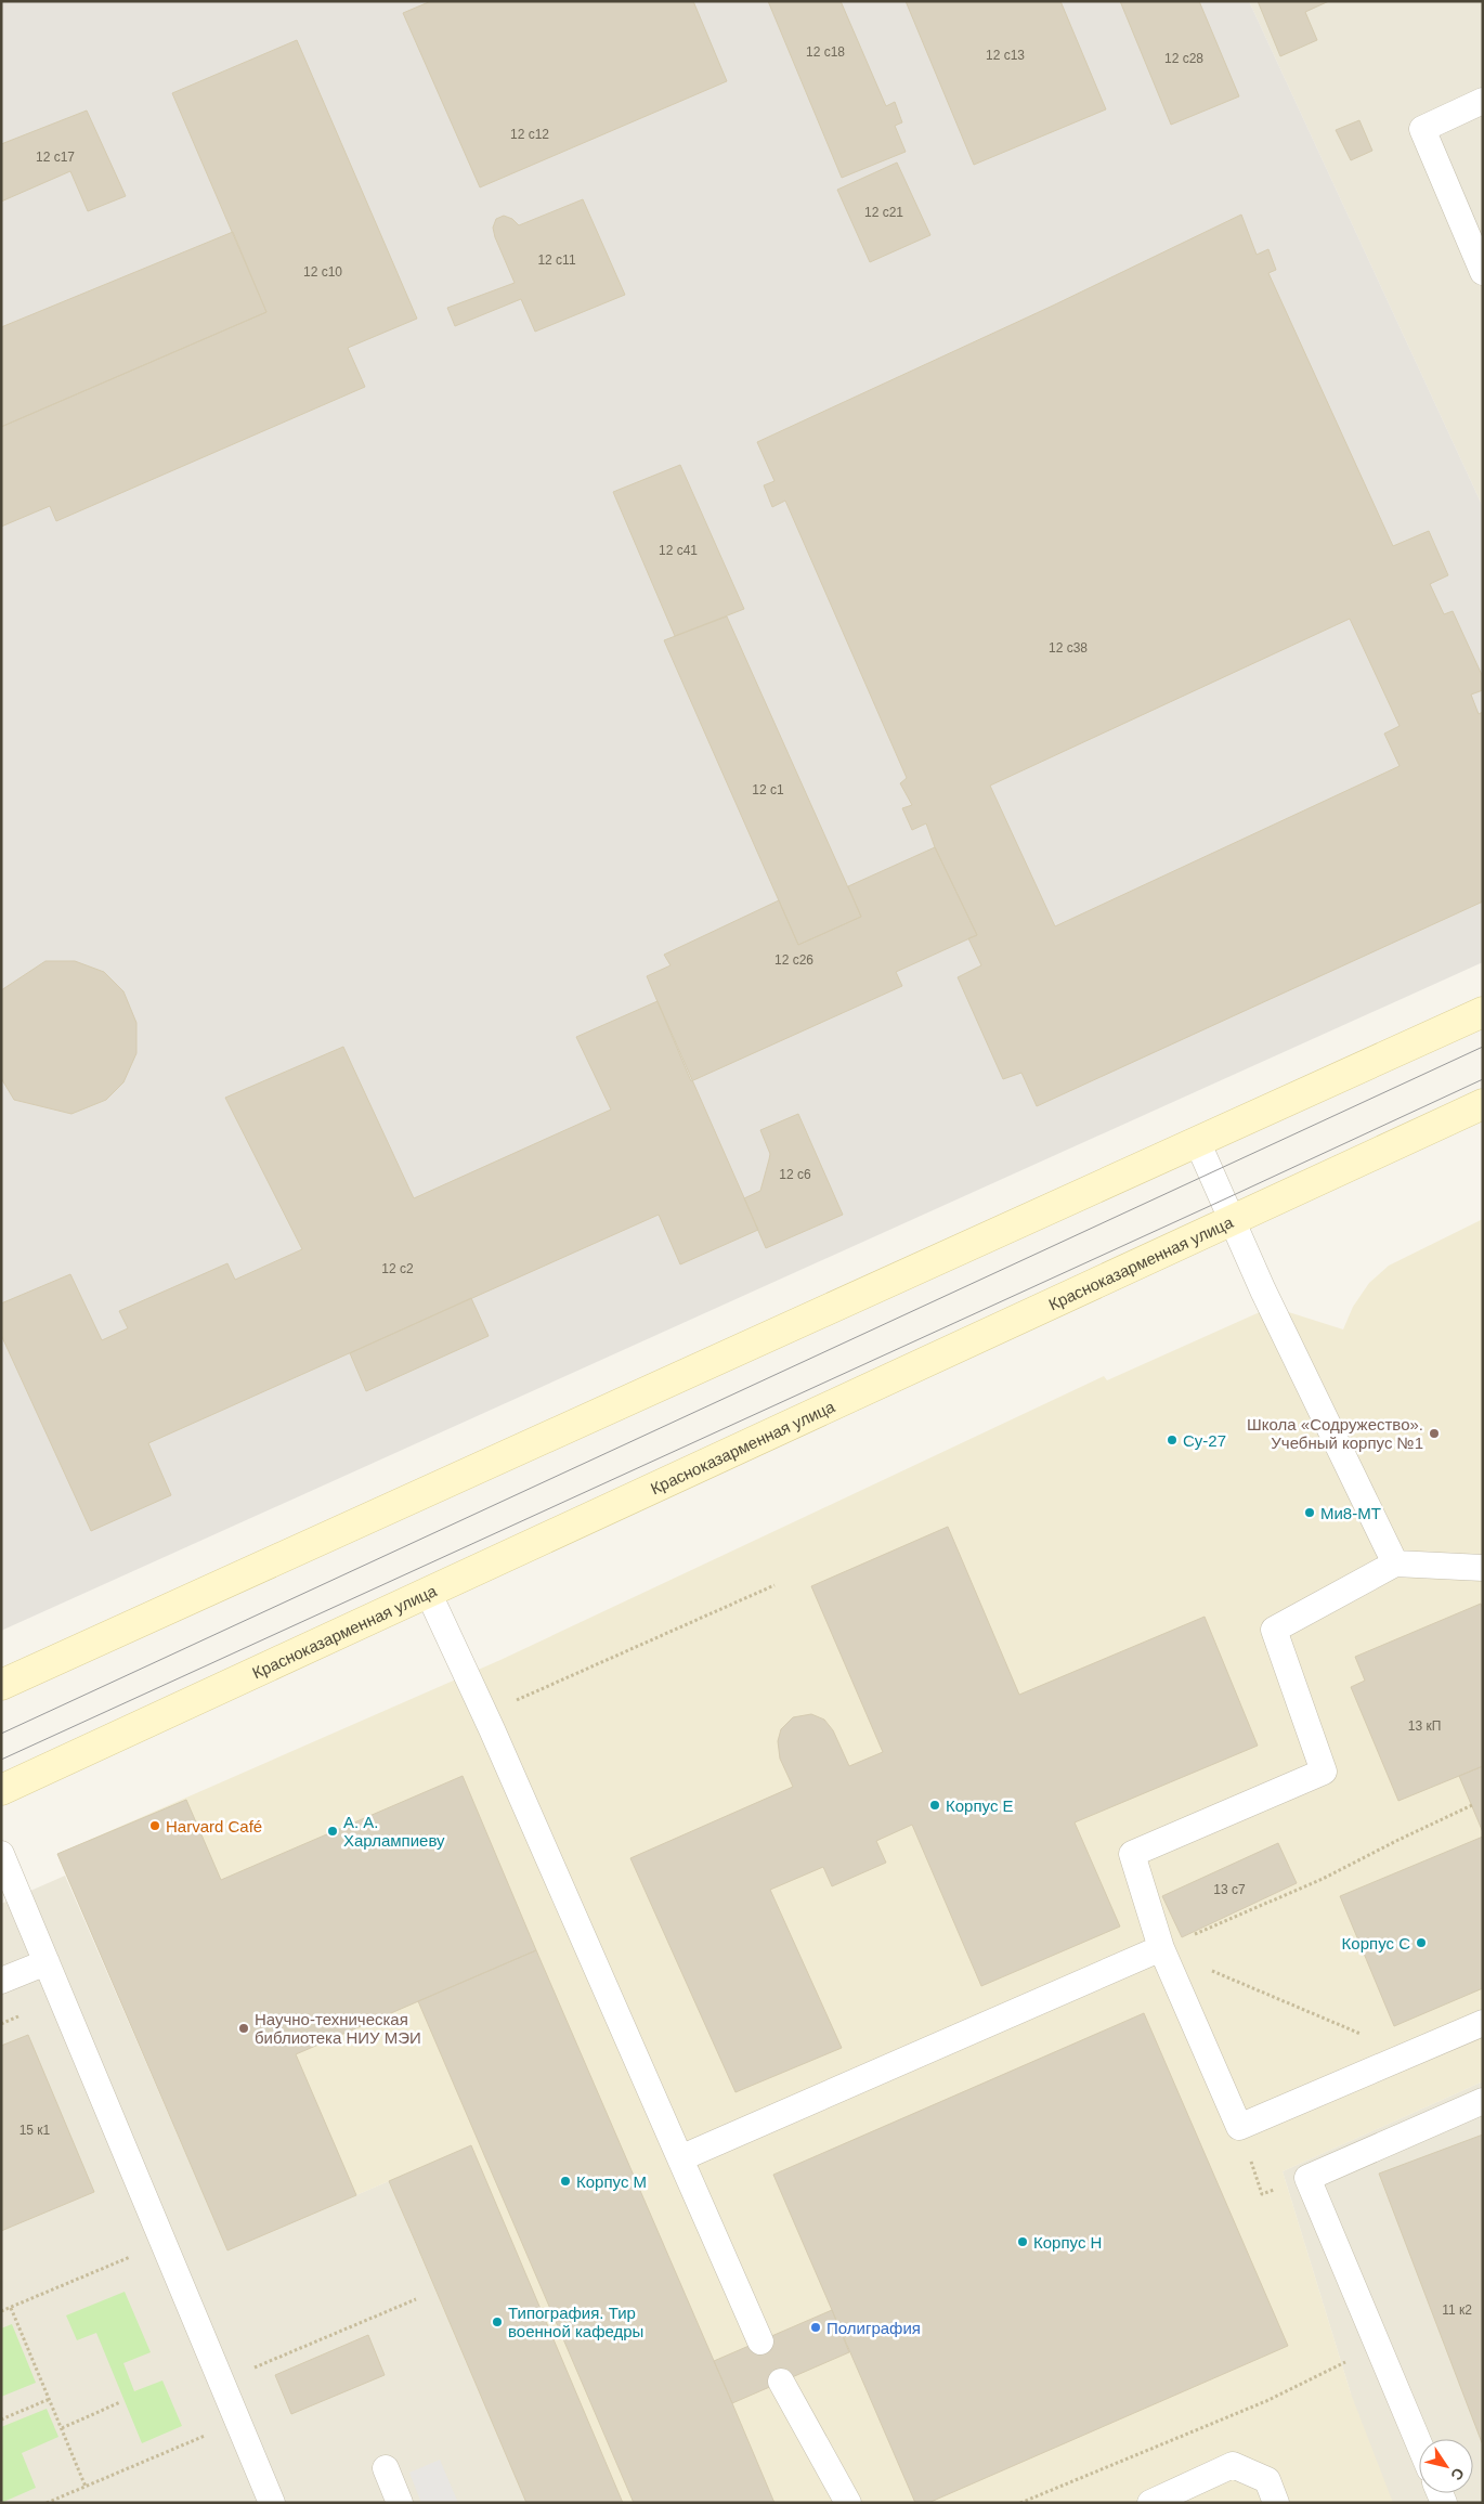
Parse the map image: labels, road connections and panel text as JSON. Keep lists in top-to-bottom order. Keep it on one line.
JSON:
{"streets":{"main road":["Красноказарменная улица"]},"places":["Школа «Содружество». Учебный корпус №1","Су-27","Ми8-МТ","Корпус Е","Harvard Café","А. А. Харлампиеву","Корпус С","Научно-техническая библиотека НИУ МЭИ","Корпус М","Корпус Н","Типография. Тир военной кафедры","Полиграфия"],"house_numbers":["12 с18","12 с13","12 с28","12 с12","12 с17","12 с21","12 с11","12 с10","12 с41","12 с38","12 с1","12 с26","12 с6","12 с2","13 кП","13 с7","15 к1","11 к2"],"north":"bottom right"}
